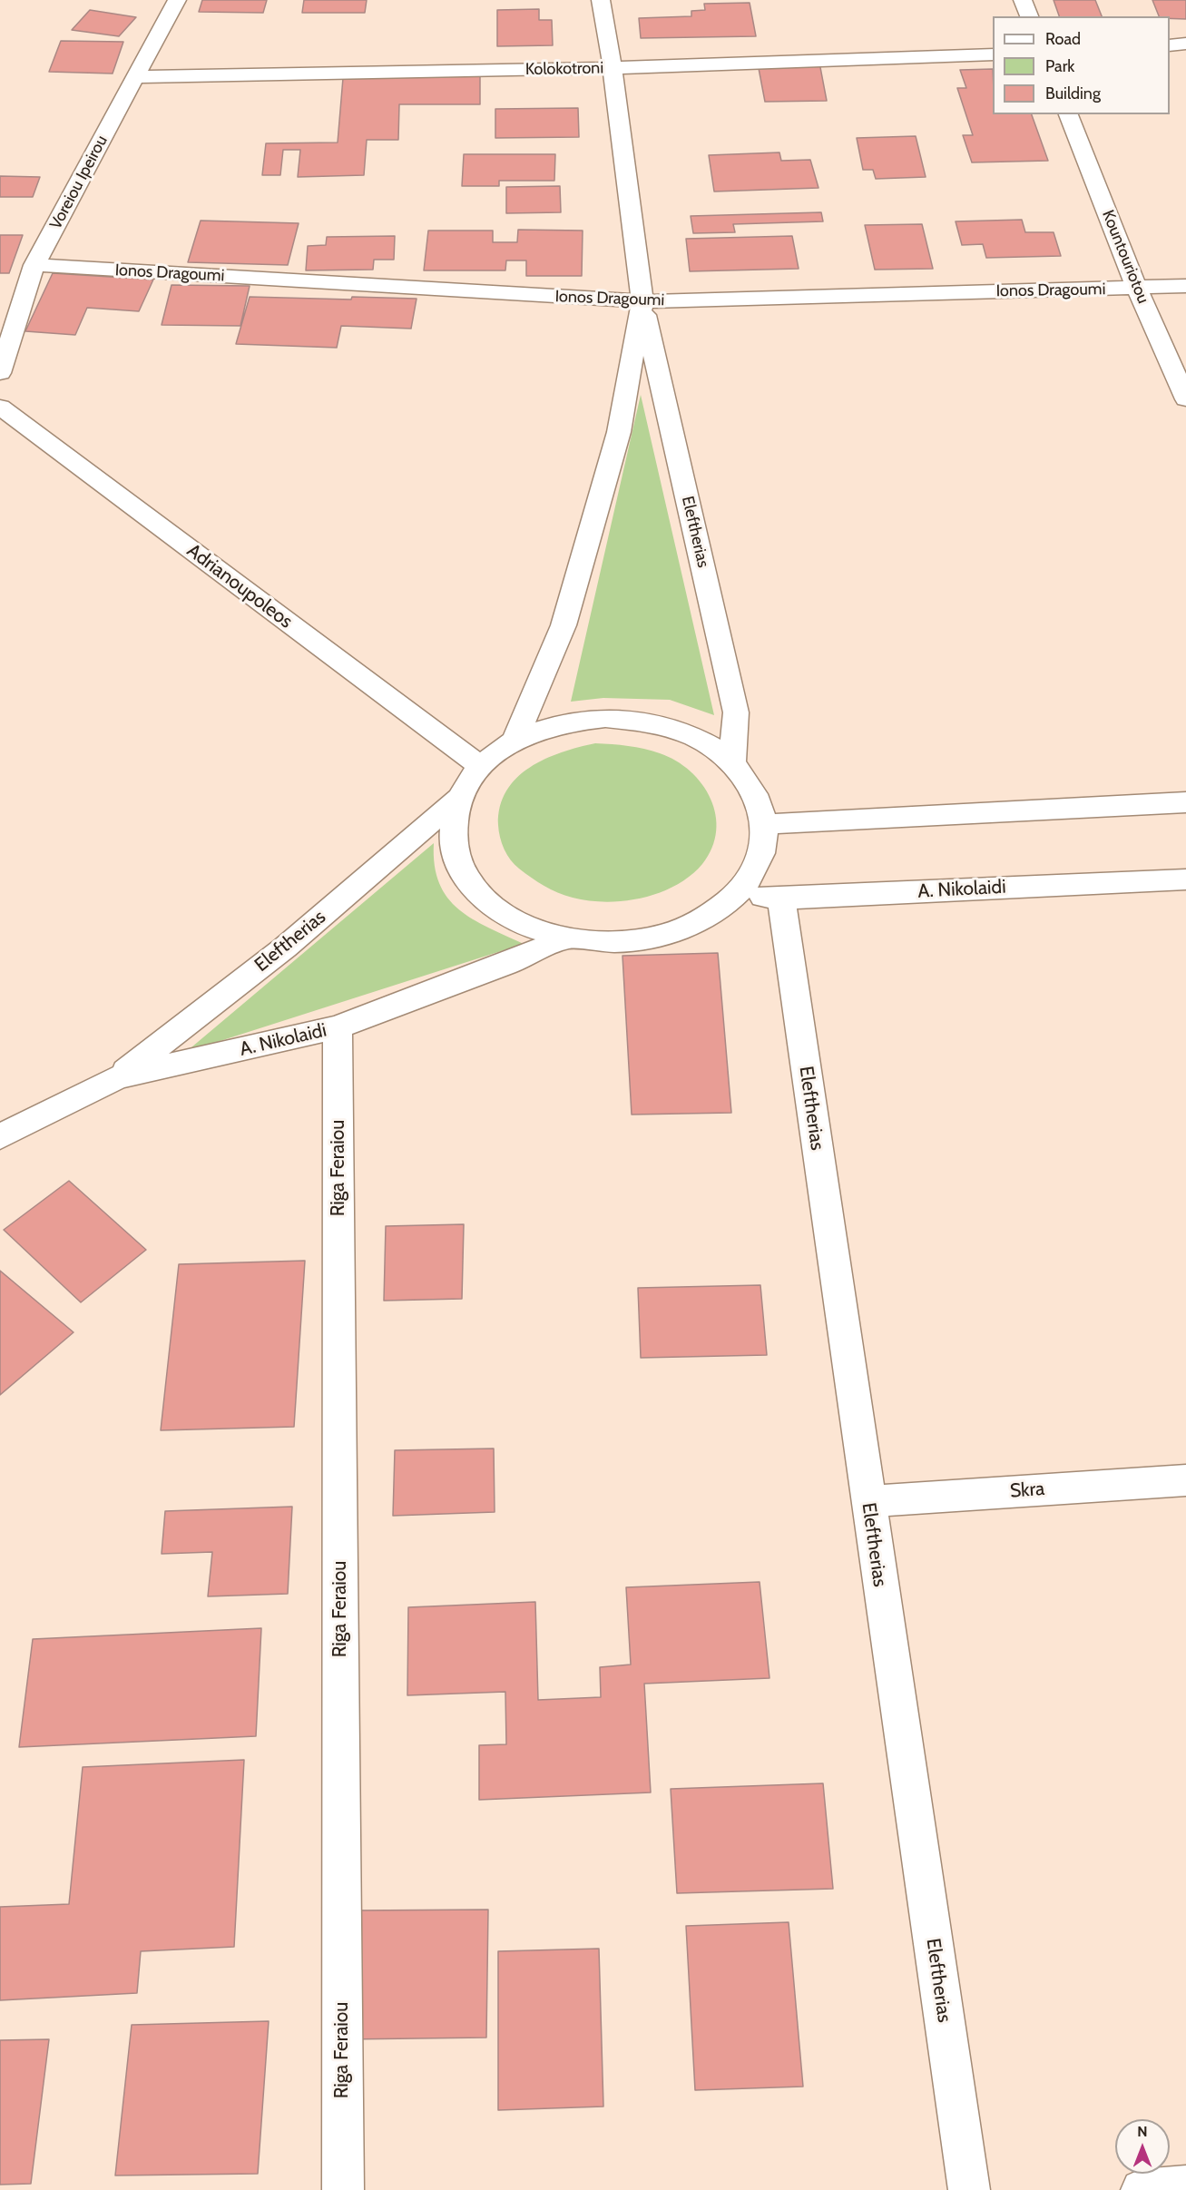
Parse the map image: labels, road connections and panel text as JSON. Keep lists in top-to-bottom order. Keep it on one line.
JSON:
{"streets":{"street":["Kolokotroni","Voreiou Ipeirou","Kountouriotou","Ionos Dragoumi","Eleftherias","Adrianoupoleos","A. Nikolaidi","Riga Feraiou","Skra"]},"crossings":[["Kolokotroni","Voreiou Ipeirou"],["Kolokotroni","Eleftherias"],["Voreiou Ipeirou","Ionos Dragoumi"],["Kountouriotou","Ionos Dragoumi"],["Ionos Dragoumi","Eleftherias"],["Eleftherias","A. Nikolaidi"],["Eleftherias","Skra"],["A. Nikolaidi","Riga Feraiou"]],"legend":["Road","Park","Building"],"north":"top"}
